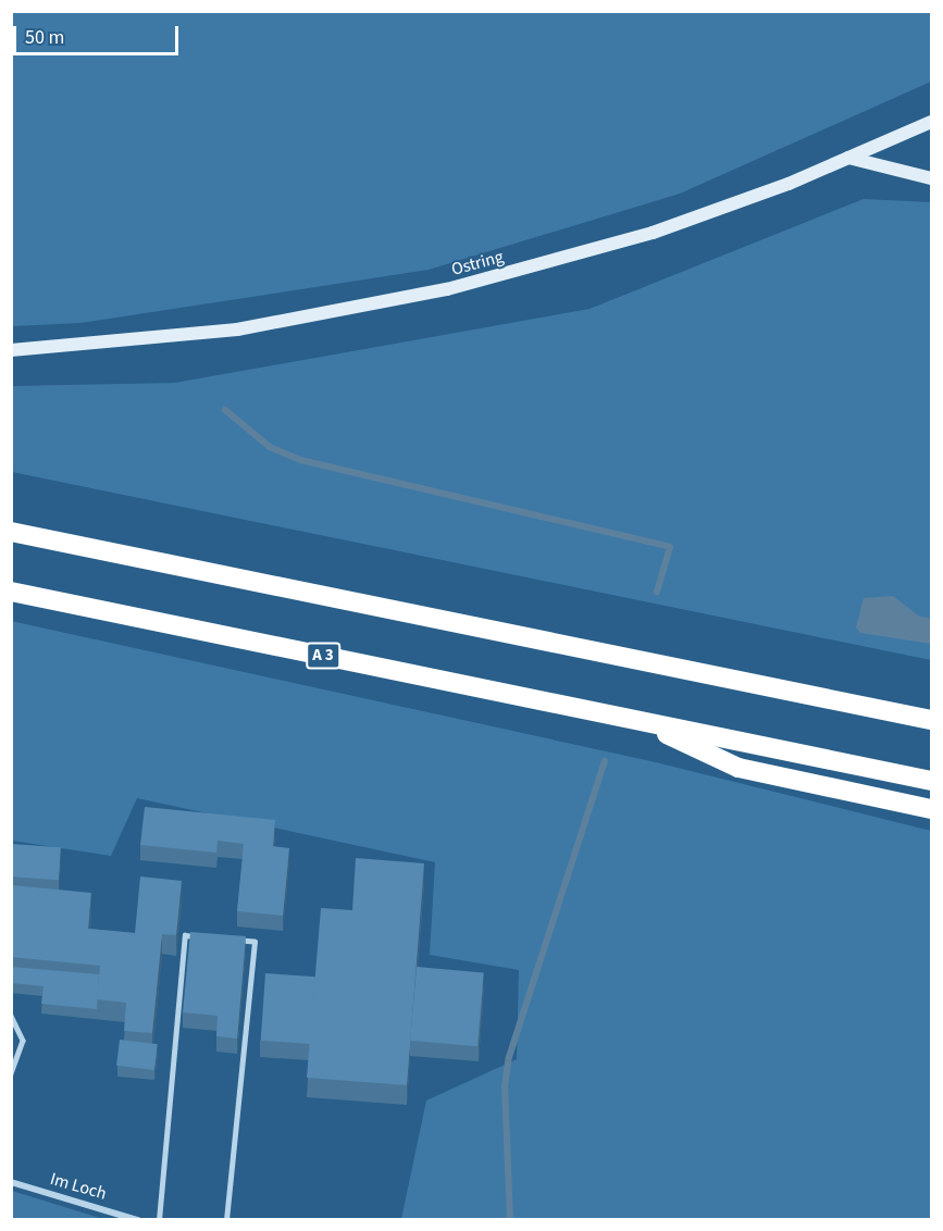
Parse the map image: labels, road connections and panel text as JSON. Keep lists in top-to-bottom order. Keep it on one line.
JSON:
{"streets":{"highway":["A 3"],"main road":["Ostring"],"street":["Im Loch"]},"scale_bar":"50 m"}
